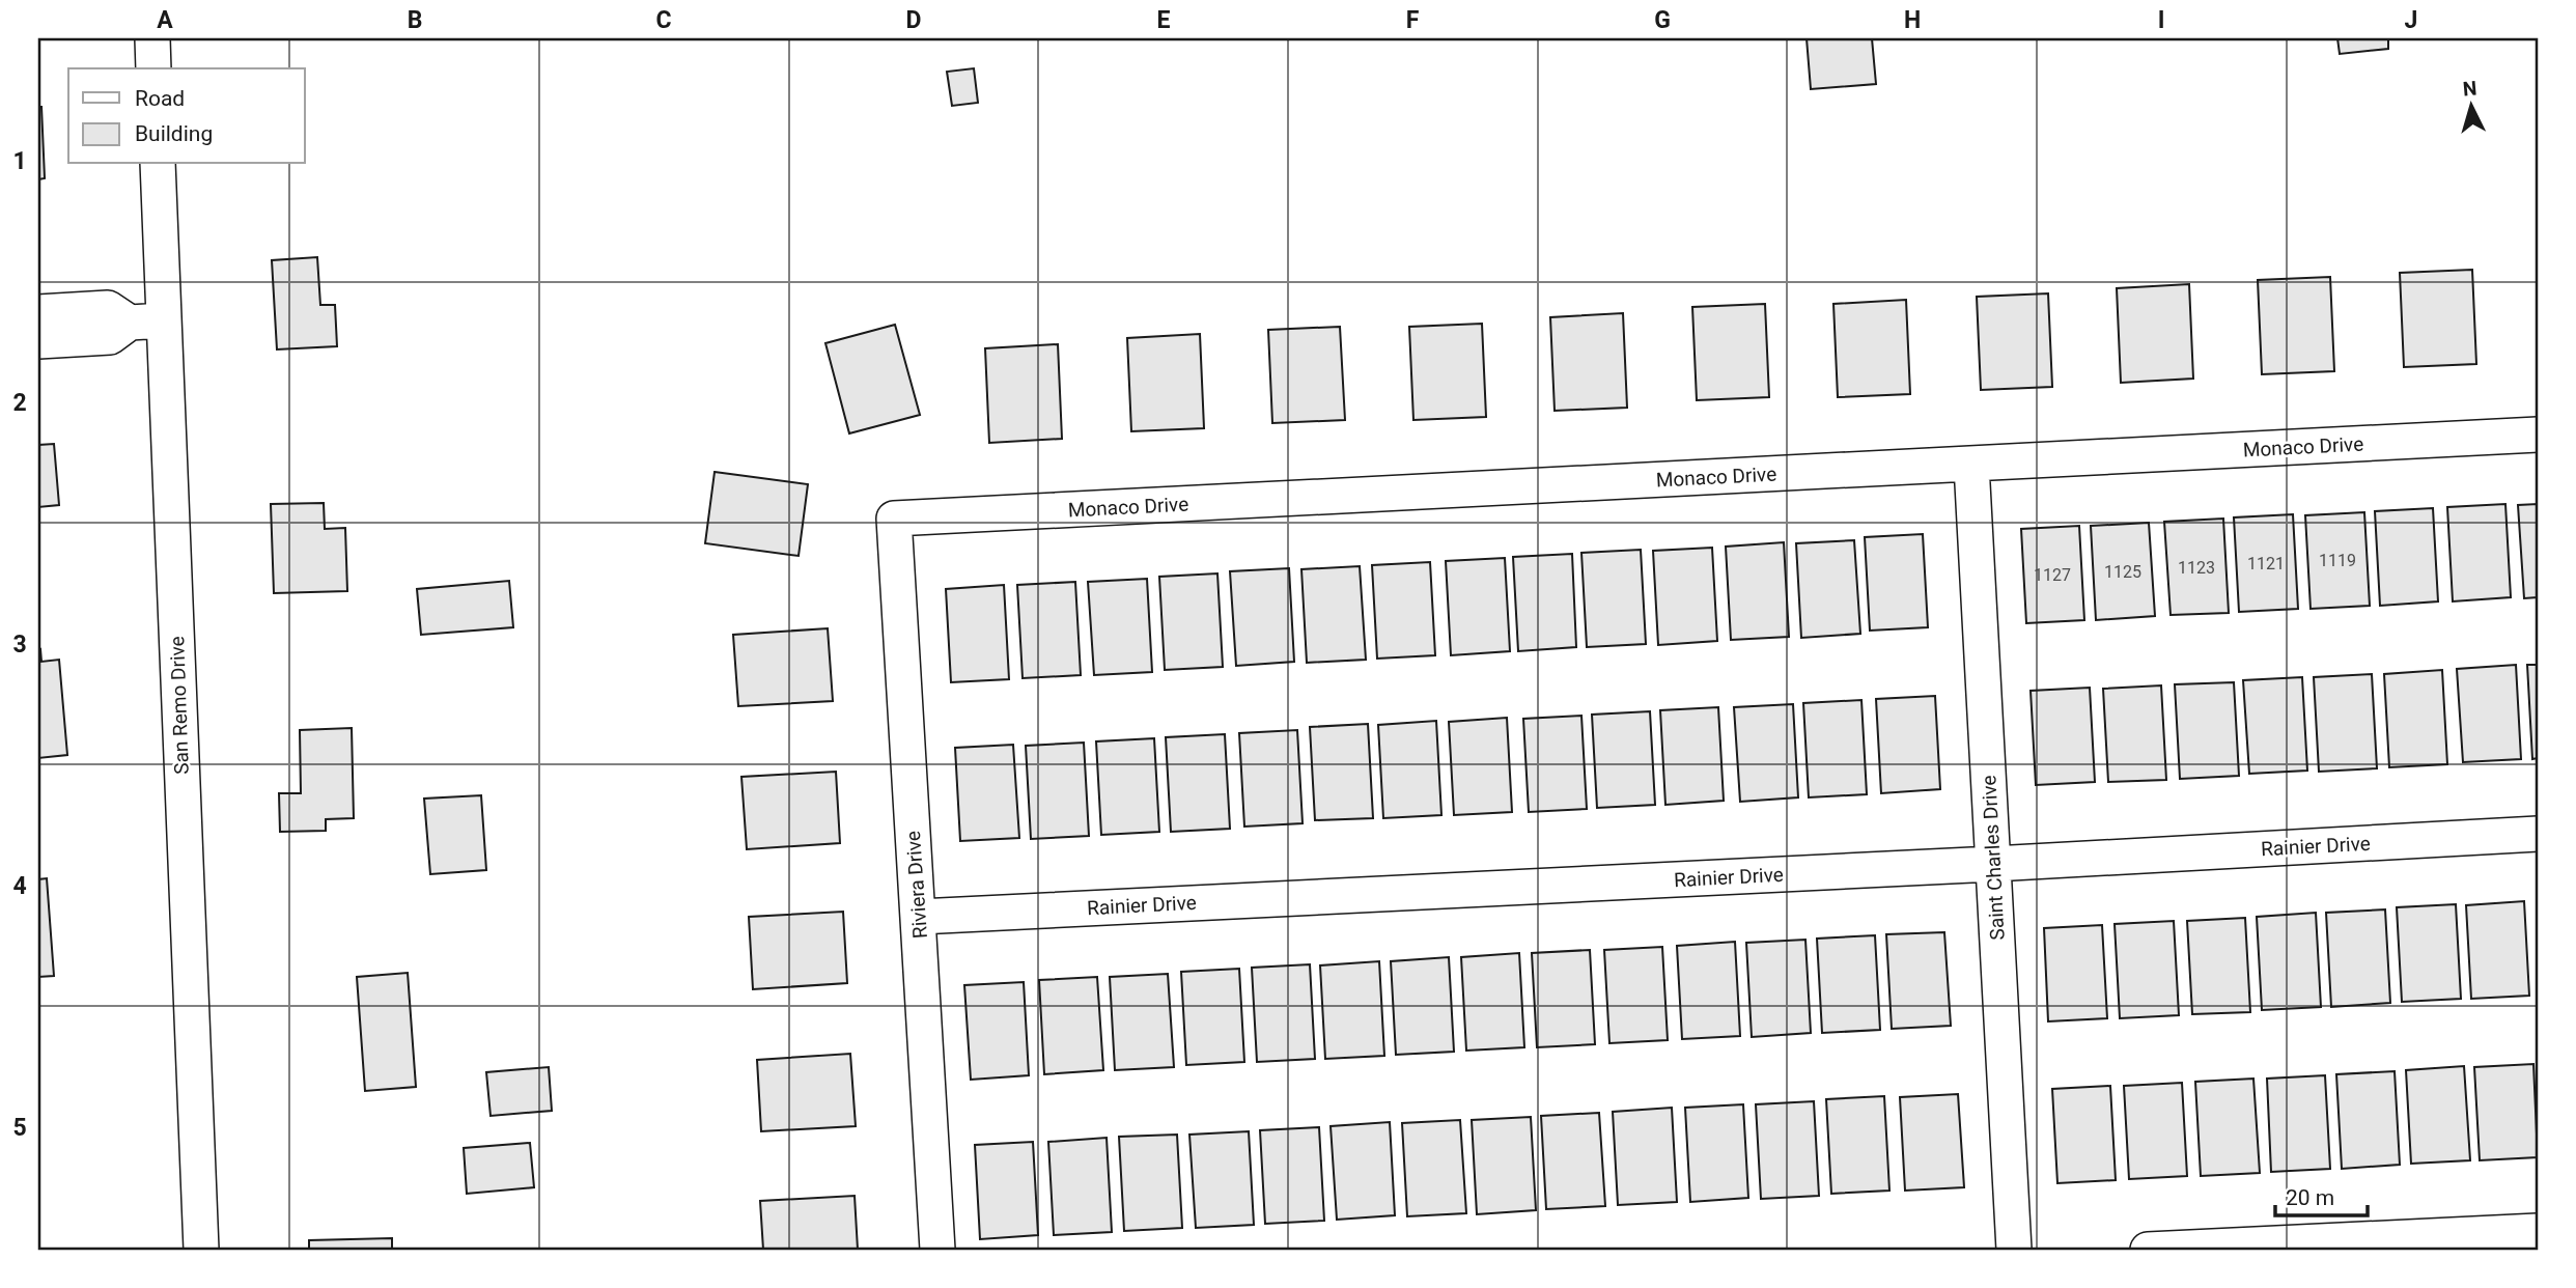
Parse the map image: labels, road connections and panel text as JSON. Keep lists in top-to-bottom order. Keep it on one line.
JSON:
{"streets":{"street":["Monaco Drive","San Remo Drive","Rainier Drive","Saint Charles Drive","Riviera Drive"]},"crossings":[["Monaco Drive","Saint Charles Drive"],["Monaco Drive","Riviera Drive"],["Rainier Drive","Saint Charles Drive"],["Rainier Drive","Riviera Drive"]],"house_numbers":["1119","1121","1123","1125","1127"],"legend":["Road","Building"],"scale_bar":"20 m","north":"top","grid":{"columns":["A","B","C","D","E","F","G","H","I","J"],"rows":["1","2","3","4","5"]}}
